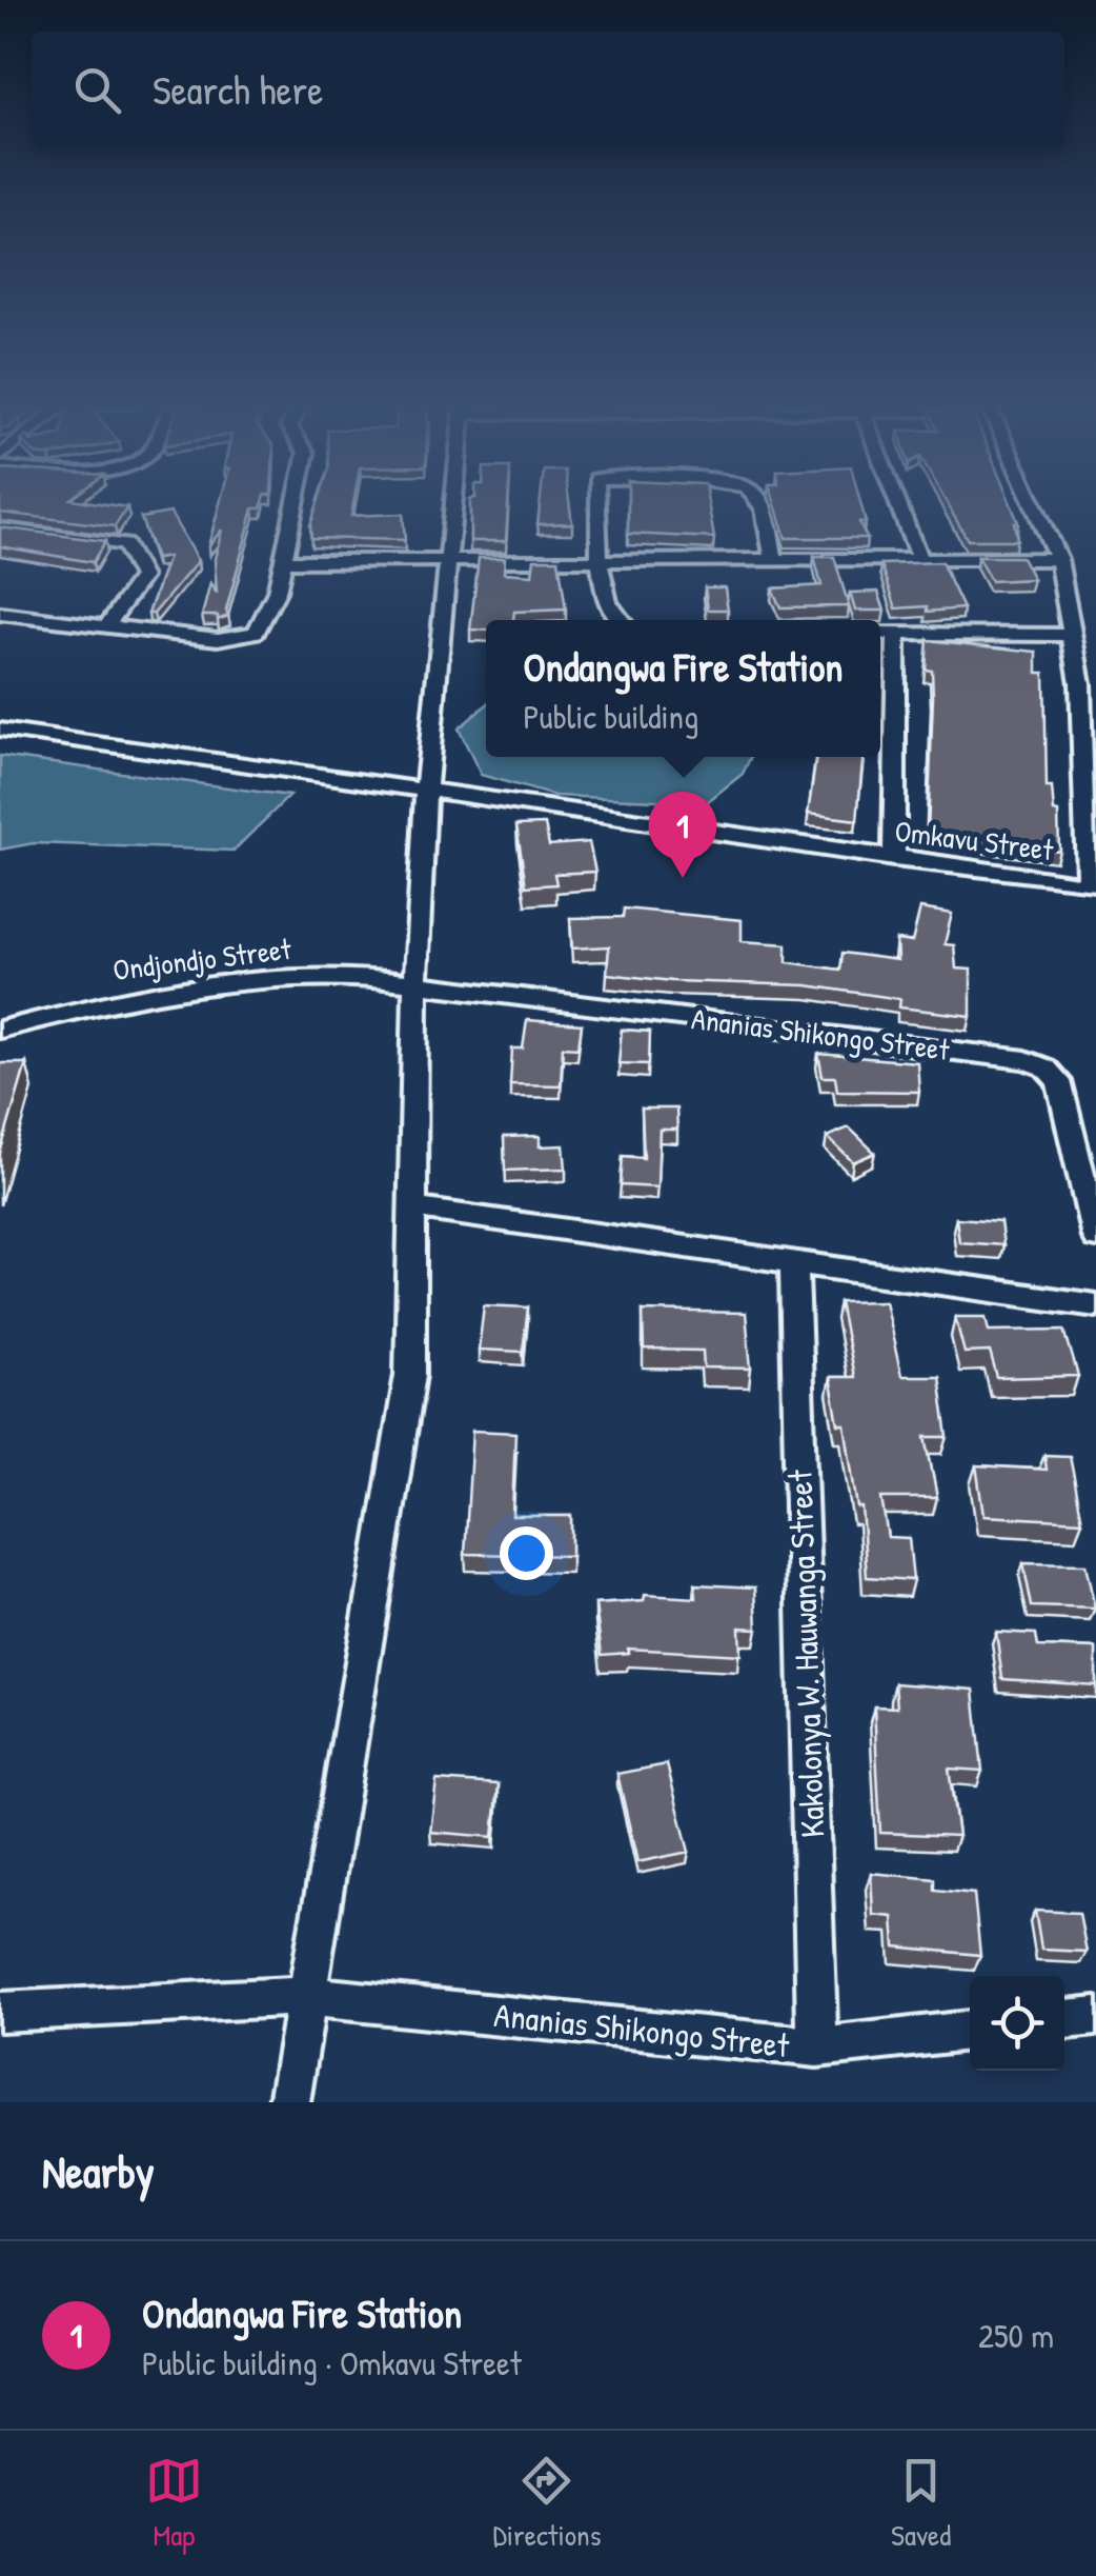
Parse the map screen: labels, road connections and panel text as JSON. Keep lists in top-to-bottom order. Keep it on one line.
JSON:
{"streets":{"street":["Omkavu Street","Ondjondjo Street","Ananias Shikongo Street","Kakolonya W. Hauwanga Street"]},"crossings":[["Ondjondjo Street","Ananias Shikongo Street"],["Ananias Shikongo Street","Kakolonya W. Hauwanga Street"]],"page":{"search":"Search here","popup":["Ondangwa Fire Station","Public building"],"pins":"1","heading":"Nearby","list":[{"mark":"1","name":"Ondangwa Fire Station","note":"Public building · Omkavu Street","value":"250 m"}],"nav":["Map","Directions","Saved"]}}
